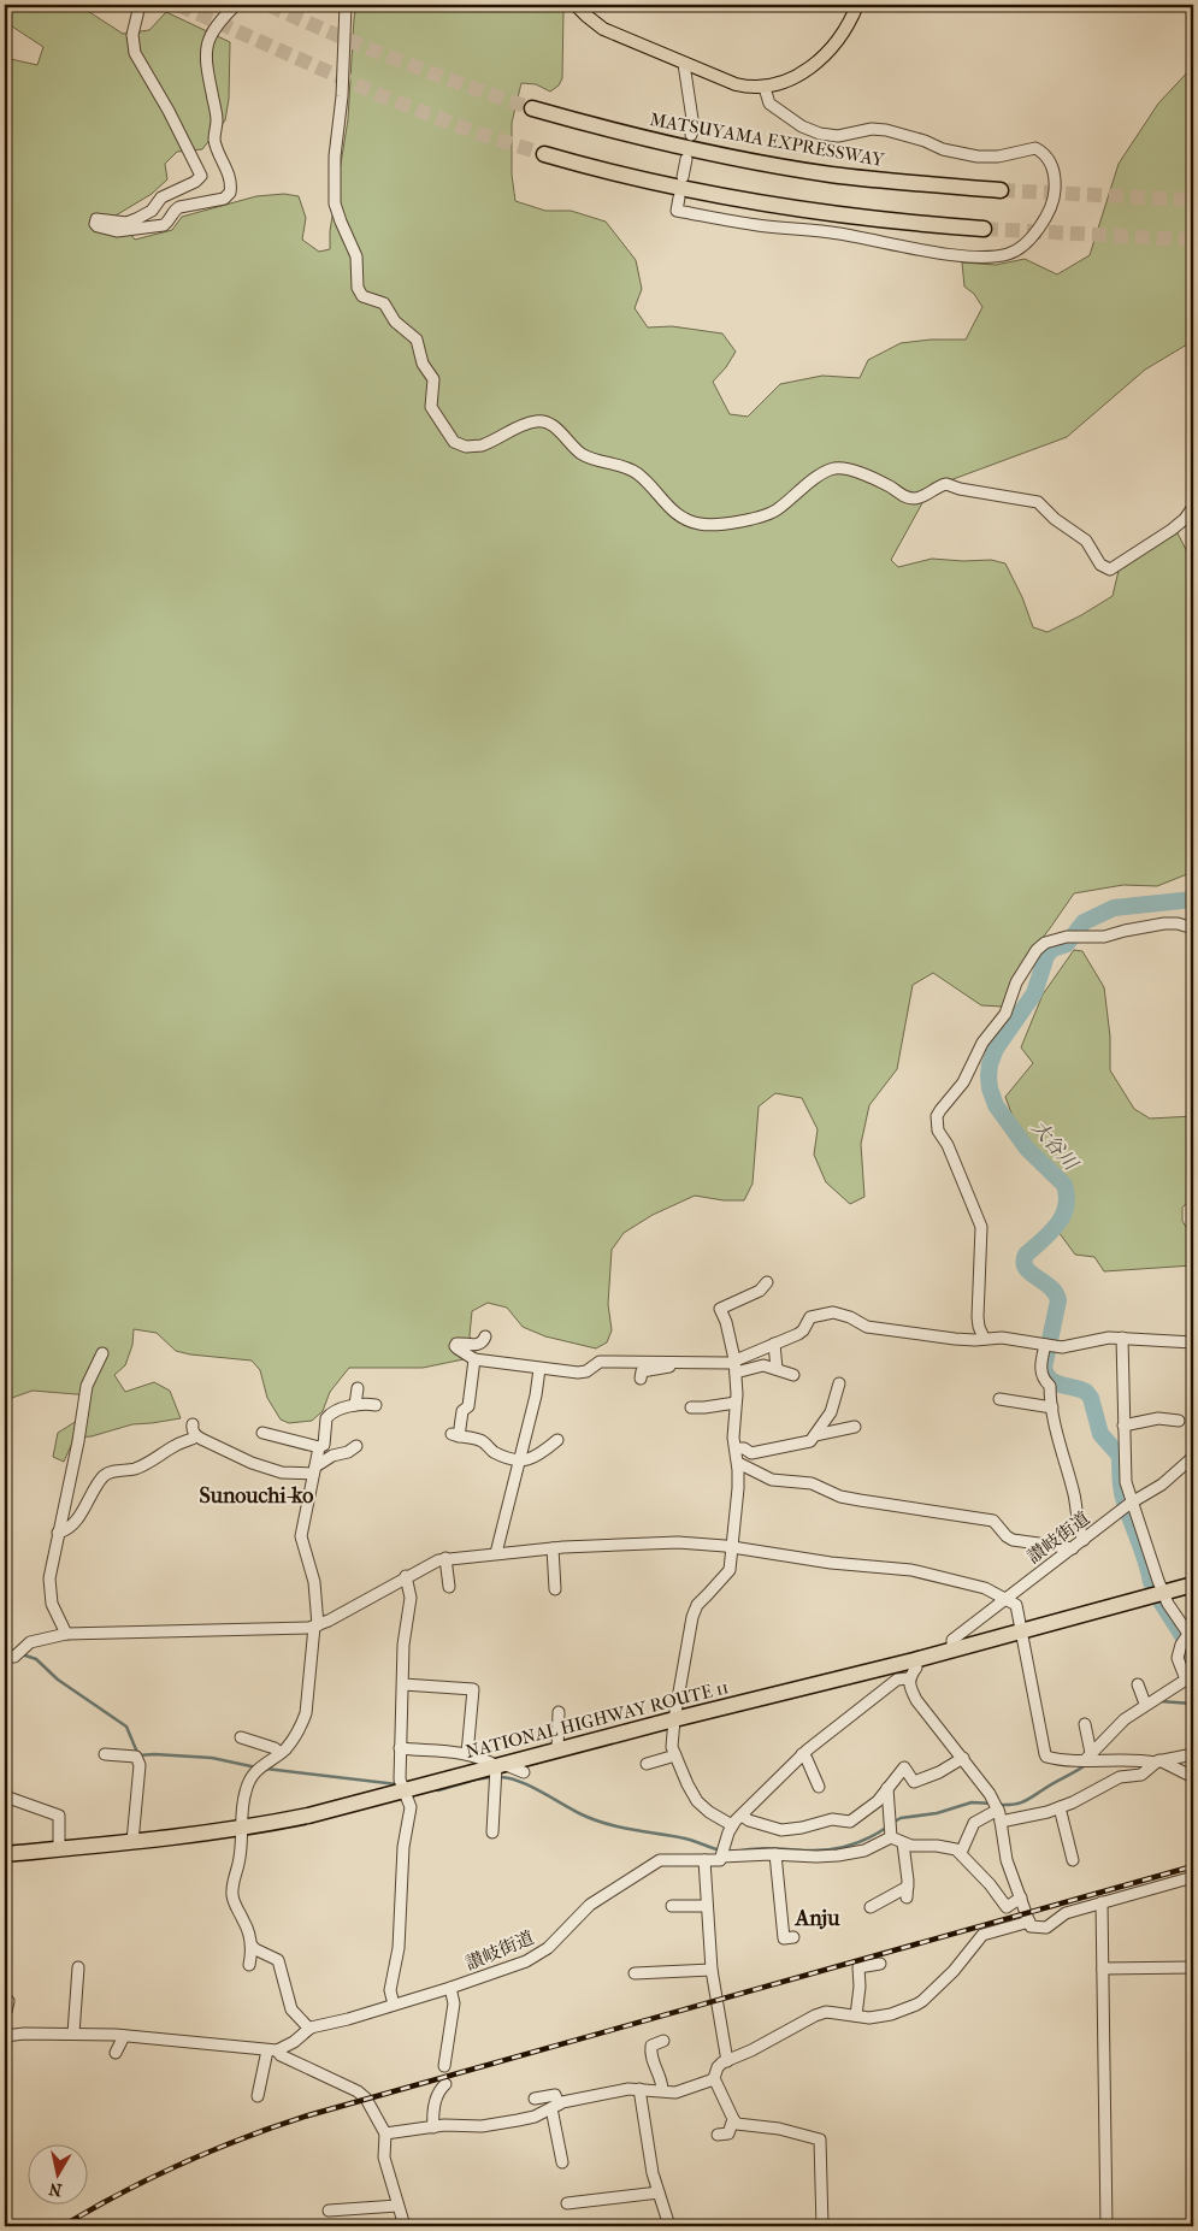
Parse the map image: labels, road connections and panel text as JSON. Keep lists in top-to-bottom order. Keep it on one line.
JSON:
{"streets":{"highway":["MATSUYAMA EXPRESSWAY","NATIONAL HIGHWAY ROUTE 11"],"street":["讃岐街道"]},"crossings":[["讃岐街道","NATIONAL HIGHWAY ROUTE 11"]],"districts":["Sunouchi-ko","Anju"],"water":["大谷川"],"north":"bottom"}
